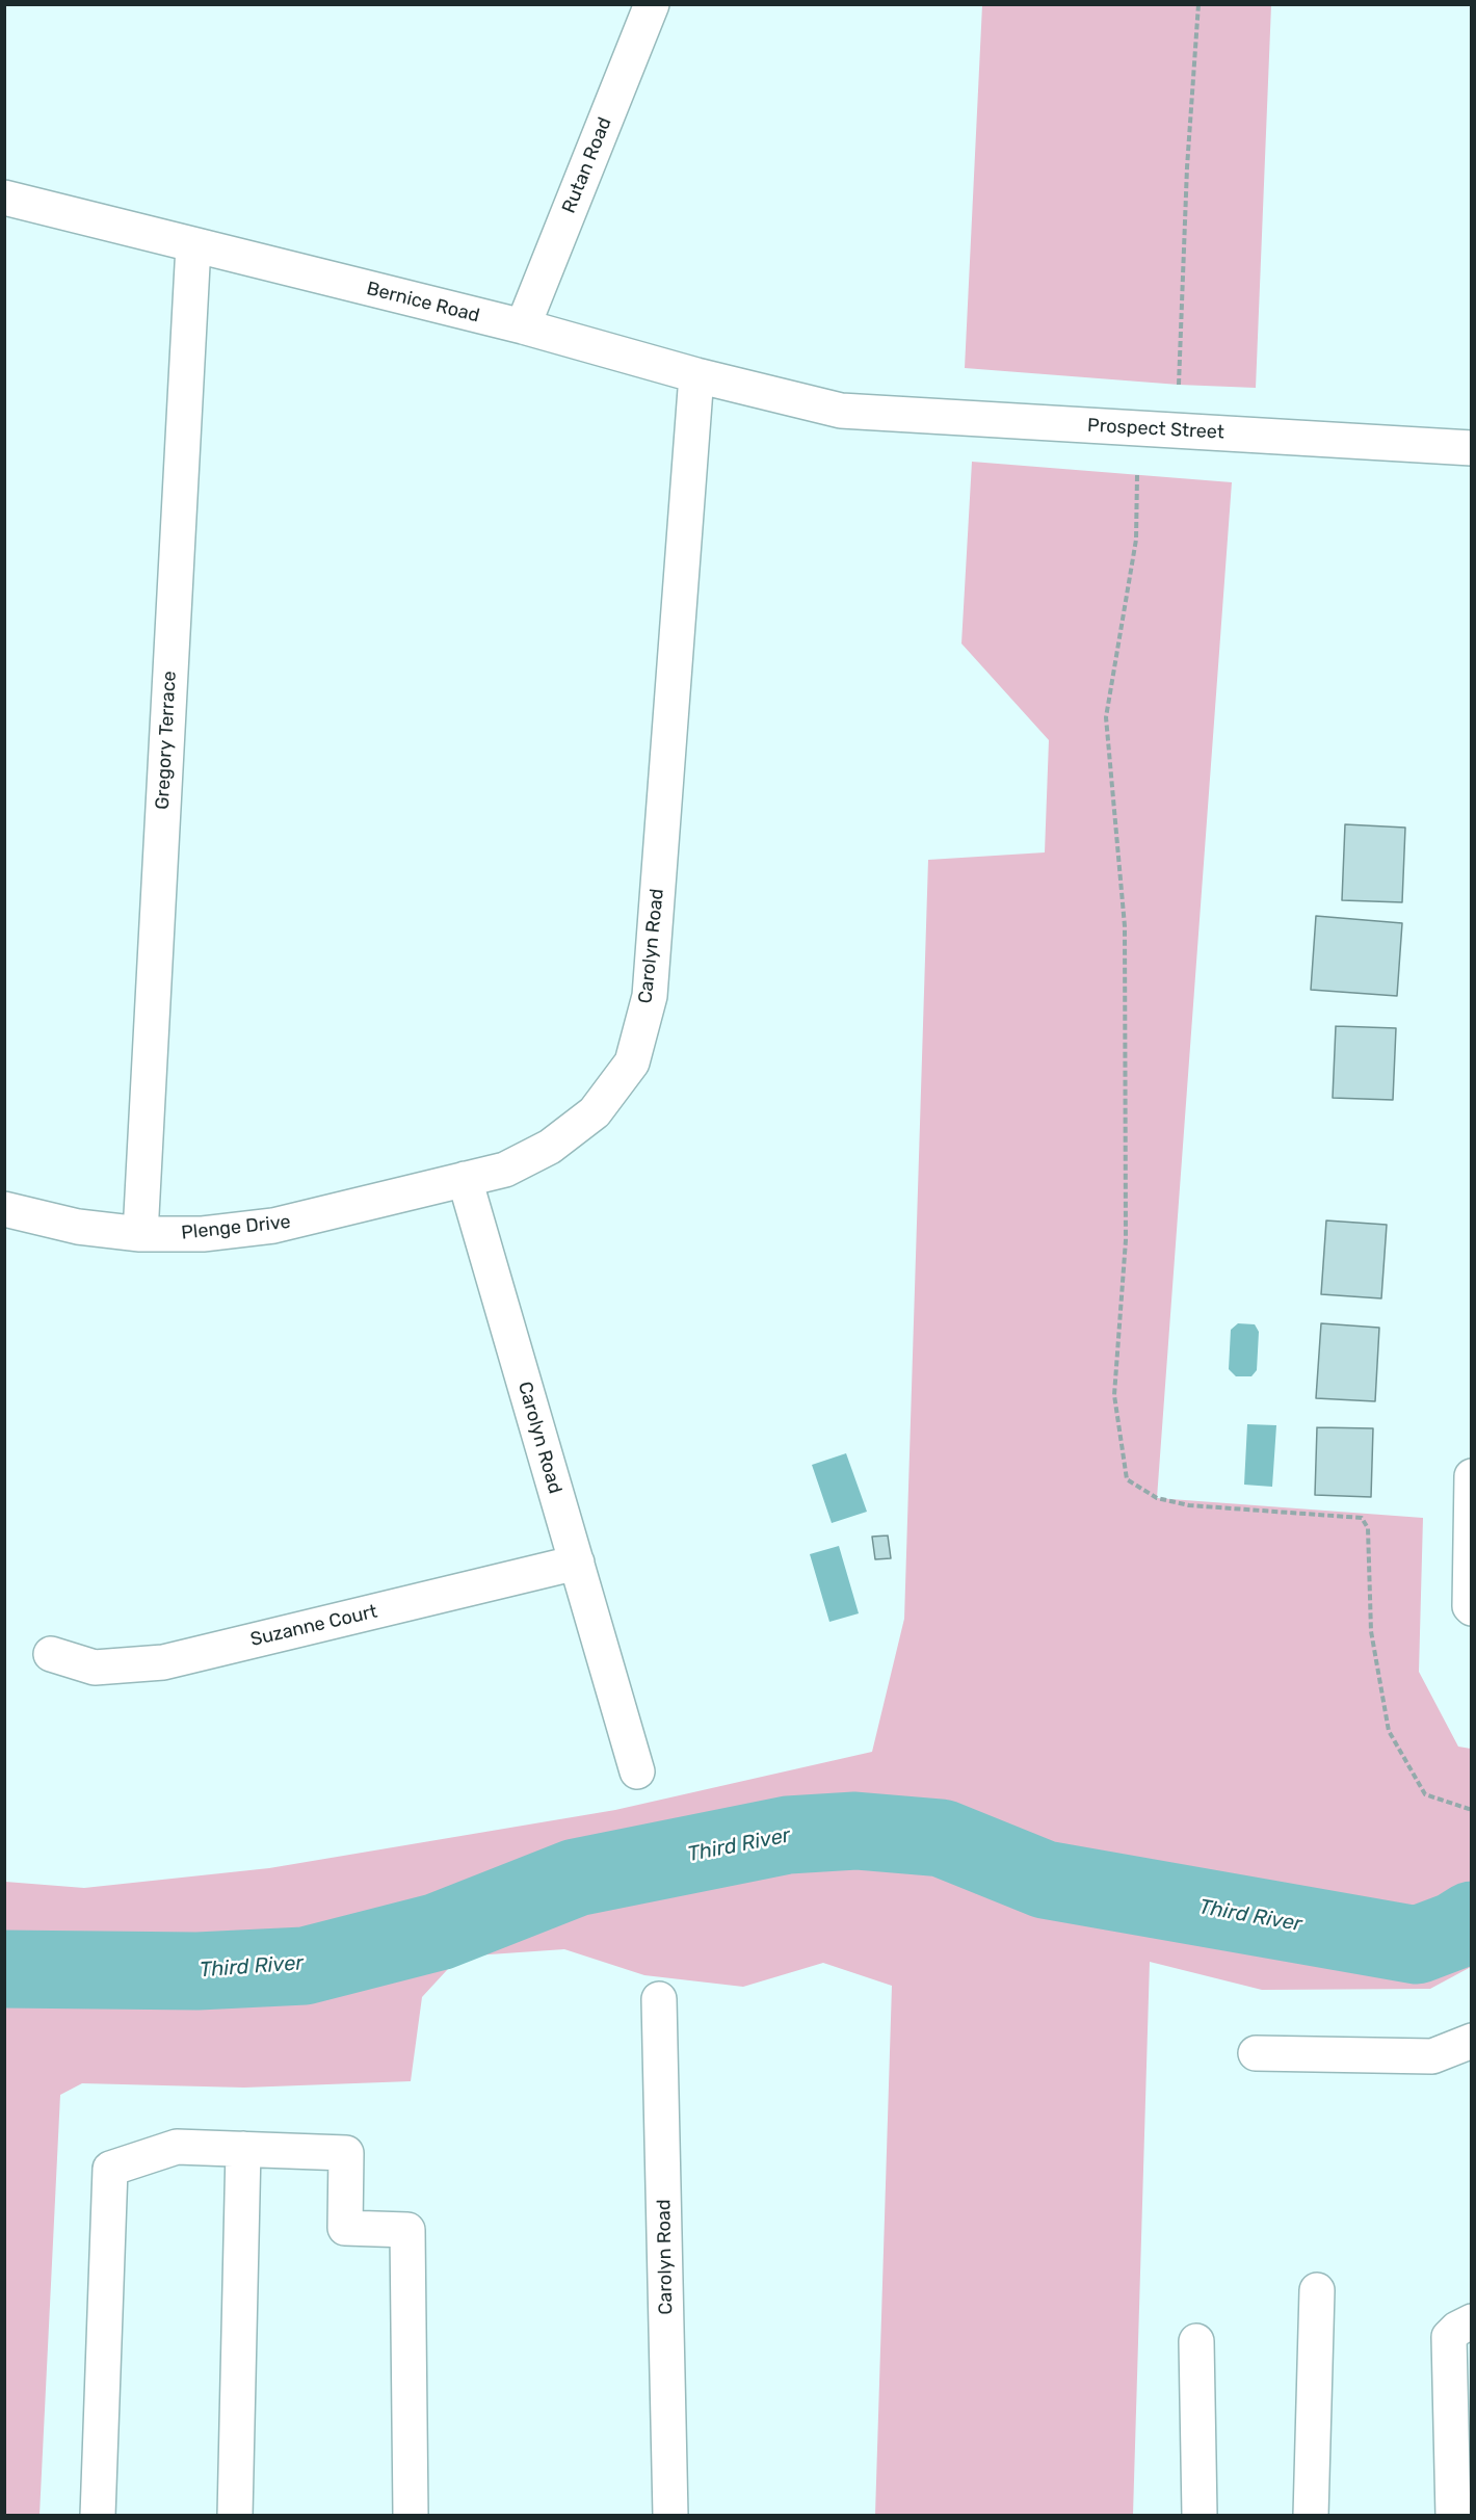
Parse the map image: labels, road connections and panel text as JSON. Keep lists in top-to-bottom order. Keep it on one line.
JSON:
{"streets":{"street":["Rutan Road","Bernice Road","Prospect Street","Gregory Terrace","Carolyn Road","Plenge Drive","Suzanne Court"]},"crossings":[["Rutan Road","Bernice Road"],["Bernice Road","Prospect Street"],["Bernice Road","Gregory Terrace"],["Bernice Road","Carolyn Road"],["Gregory Terrace","Plenge Drive"],["Carolyn Road","Plenge Drive"],["Carolyn Road","Suzanne Court"]],"water":["Third River"]}
